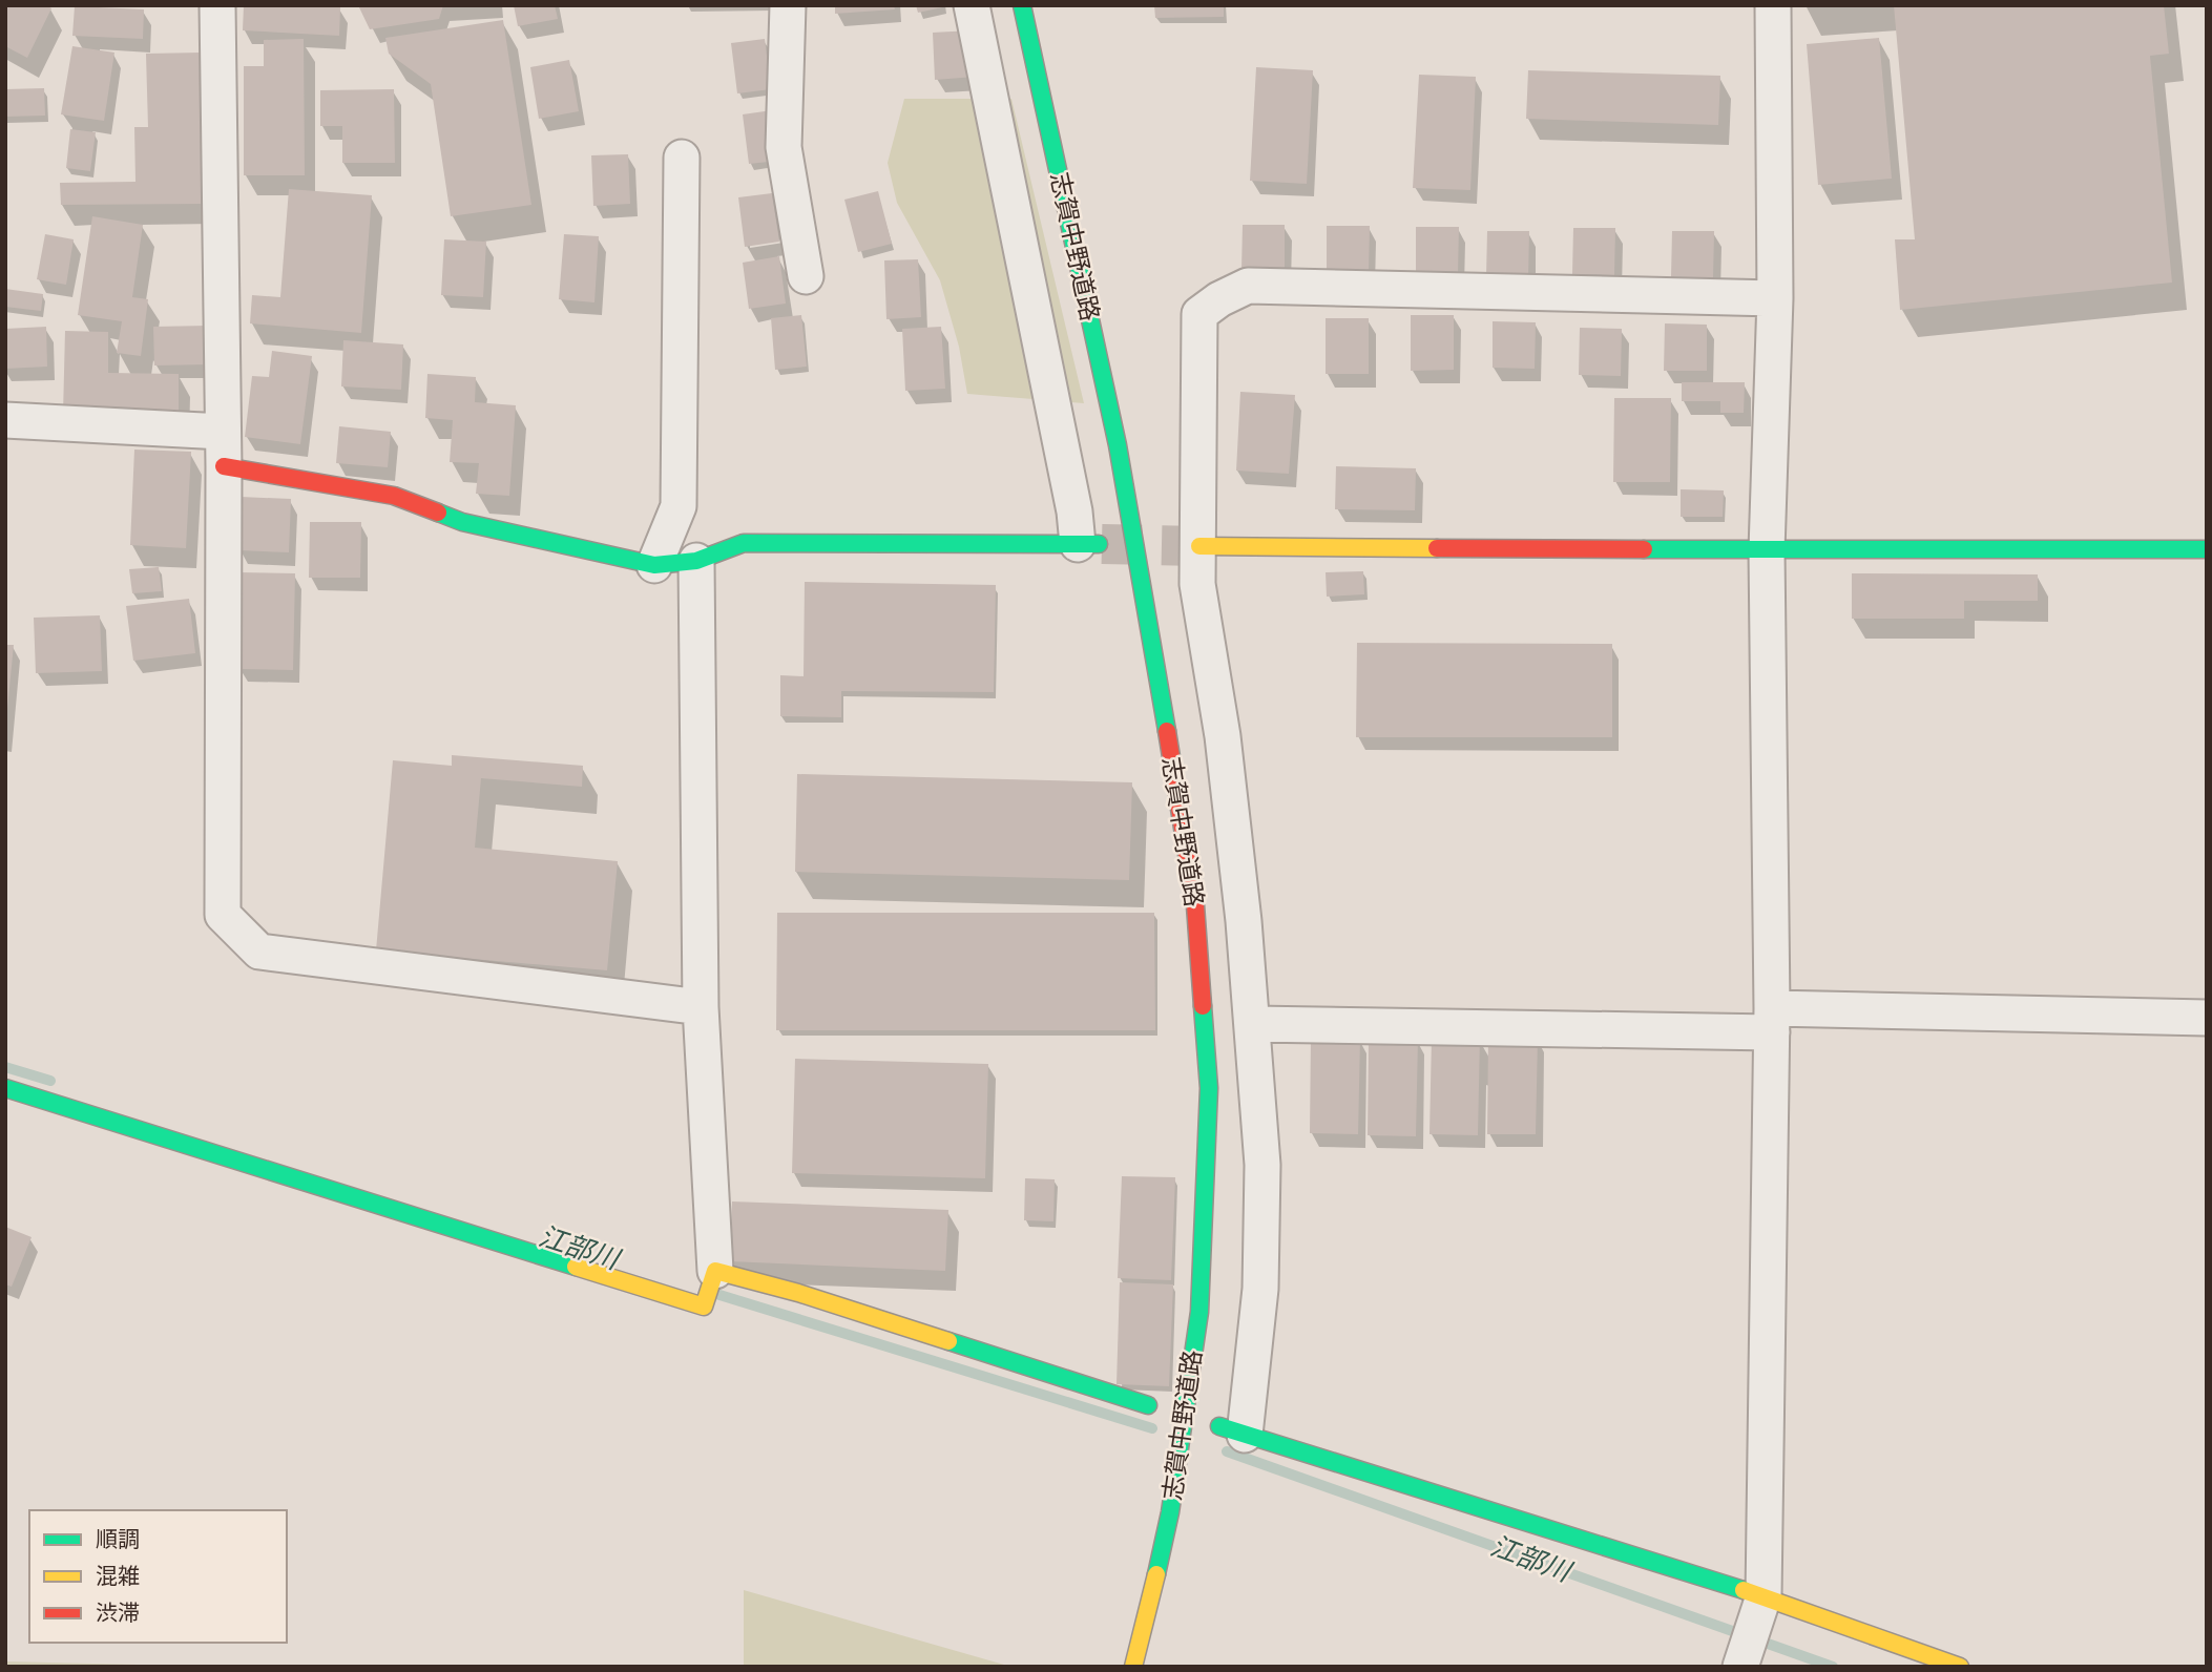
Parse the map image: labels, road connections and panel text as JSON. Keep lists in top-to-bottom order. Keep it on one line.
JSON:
{"streets":{"street":["志賀中野道路"]},"water":["江部川"],"legend":["順調","混雑","渋滞"]}
